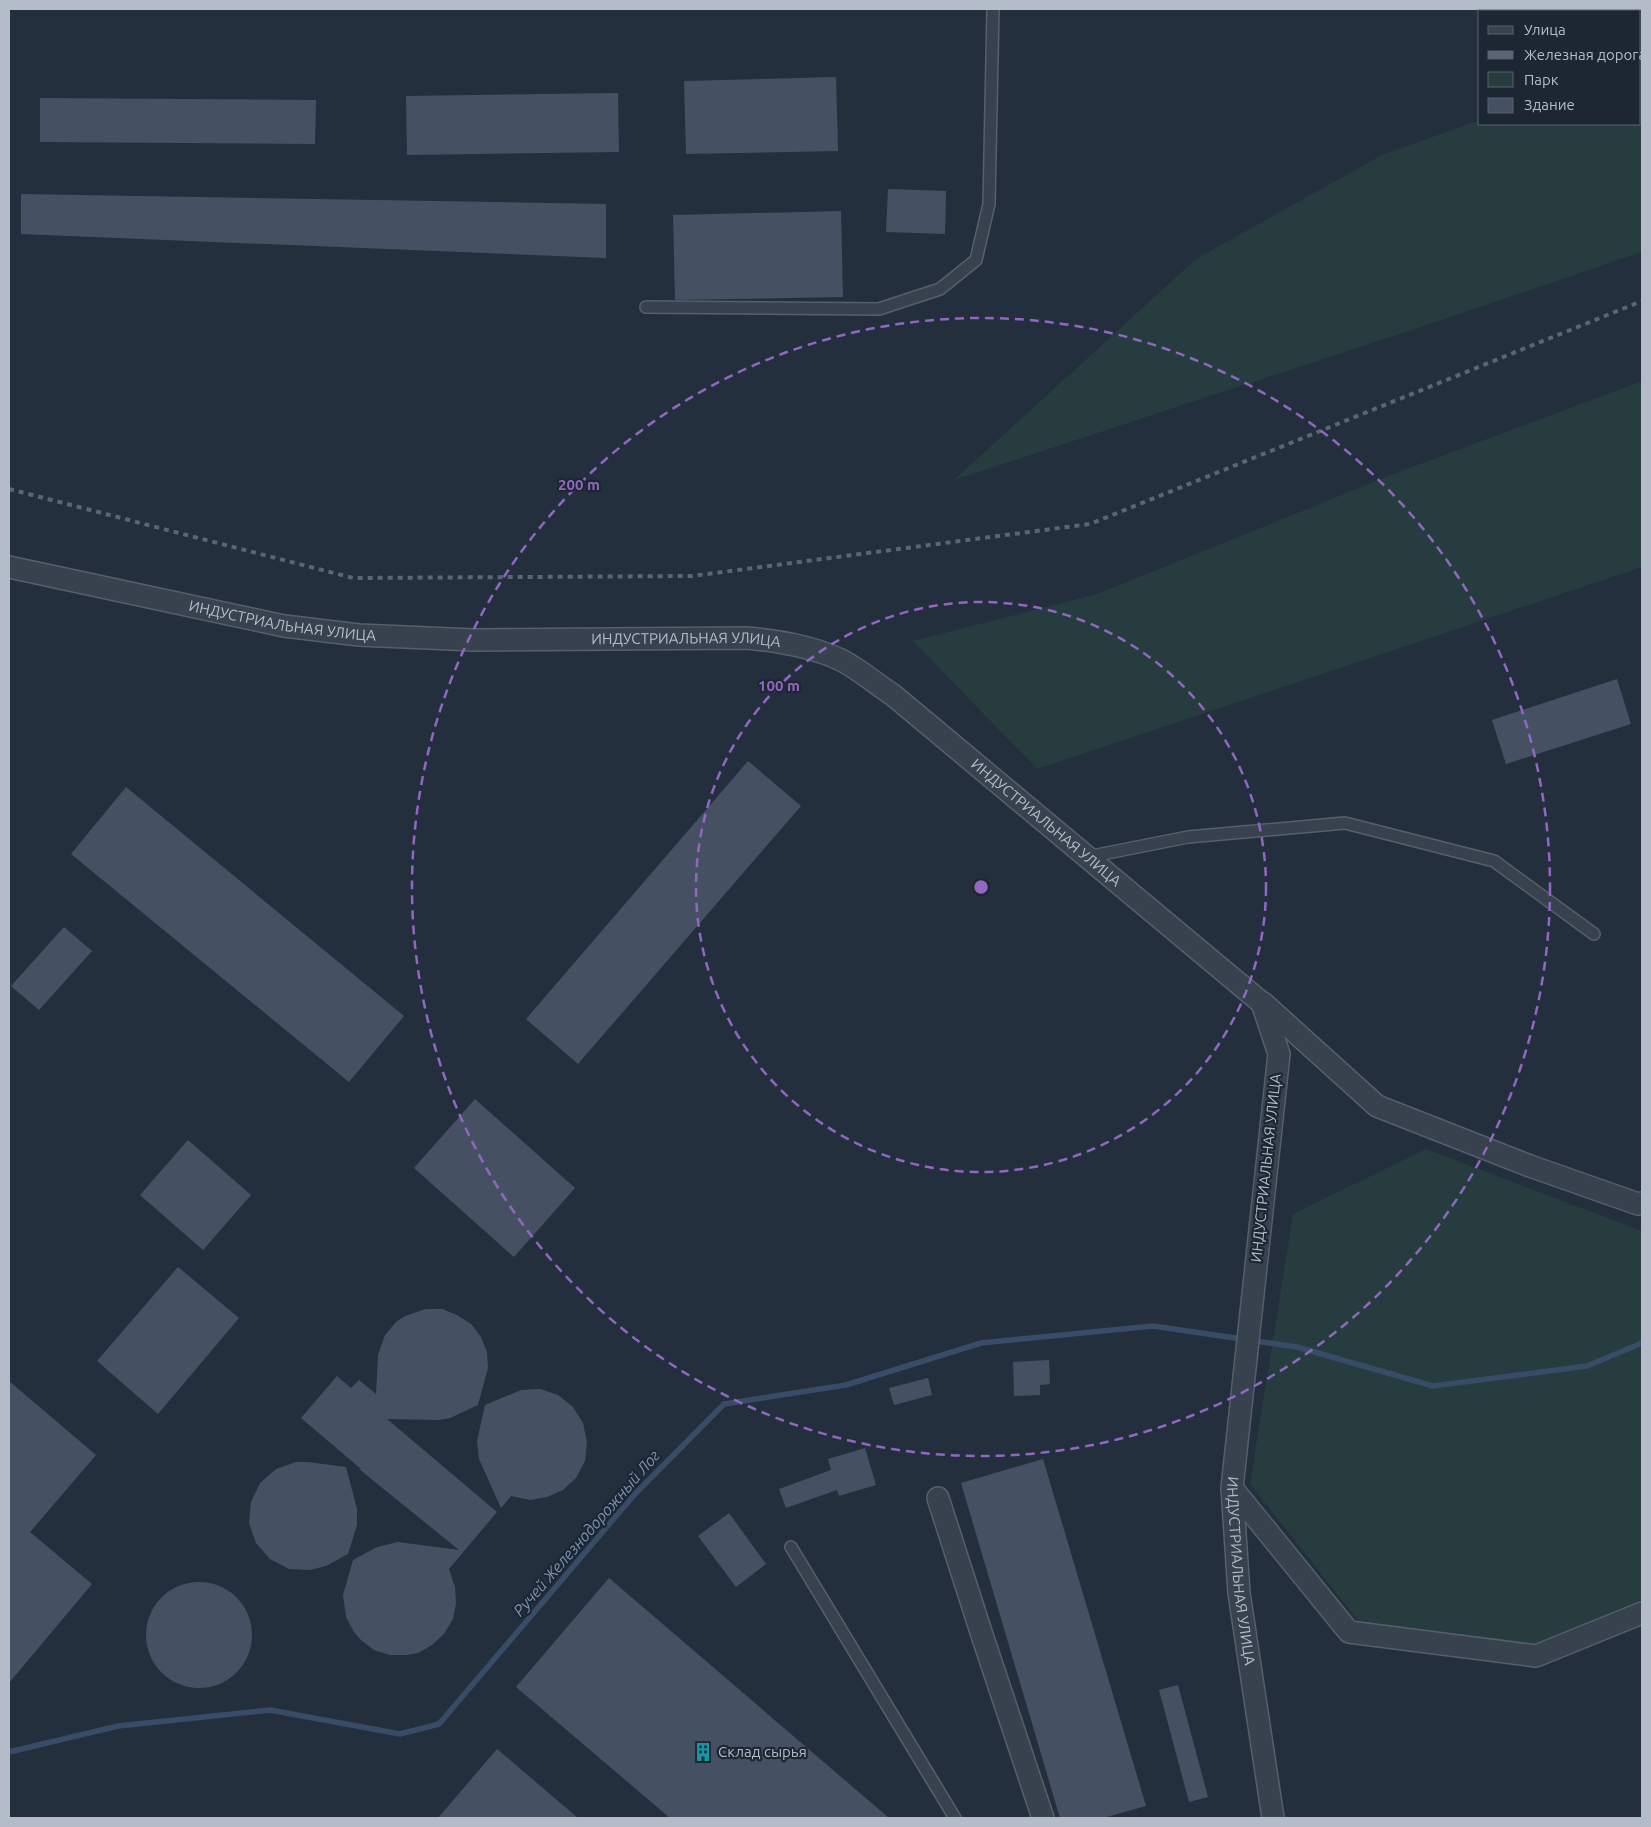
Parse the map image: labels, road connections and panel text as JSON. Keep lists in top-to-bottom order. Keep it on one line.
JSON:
{"streets":{"street":["ИНДУСТРИАЛЬНАЯ УЛИЦА"]},"water":["Ручей Железнодорожный Лог"],"places":{"building":["Склад сырья"]},"legend":["Улица","Железная дорога","Парк","Здание"],"rings":["200 m","100 m"]}
